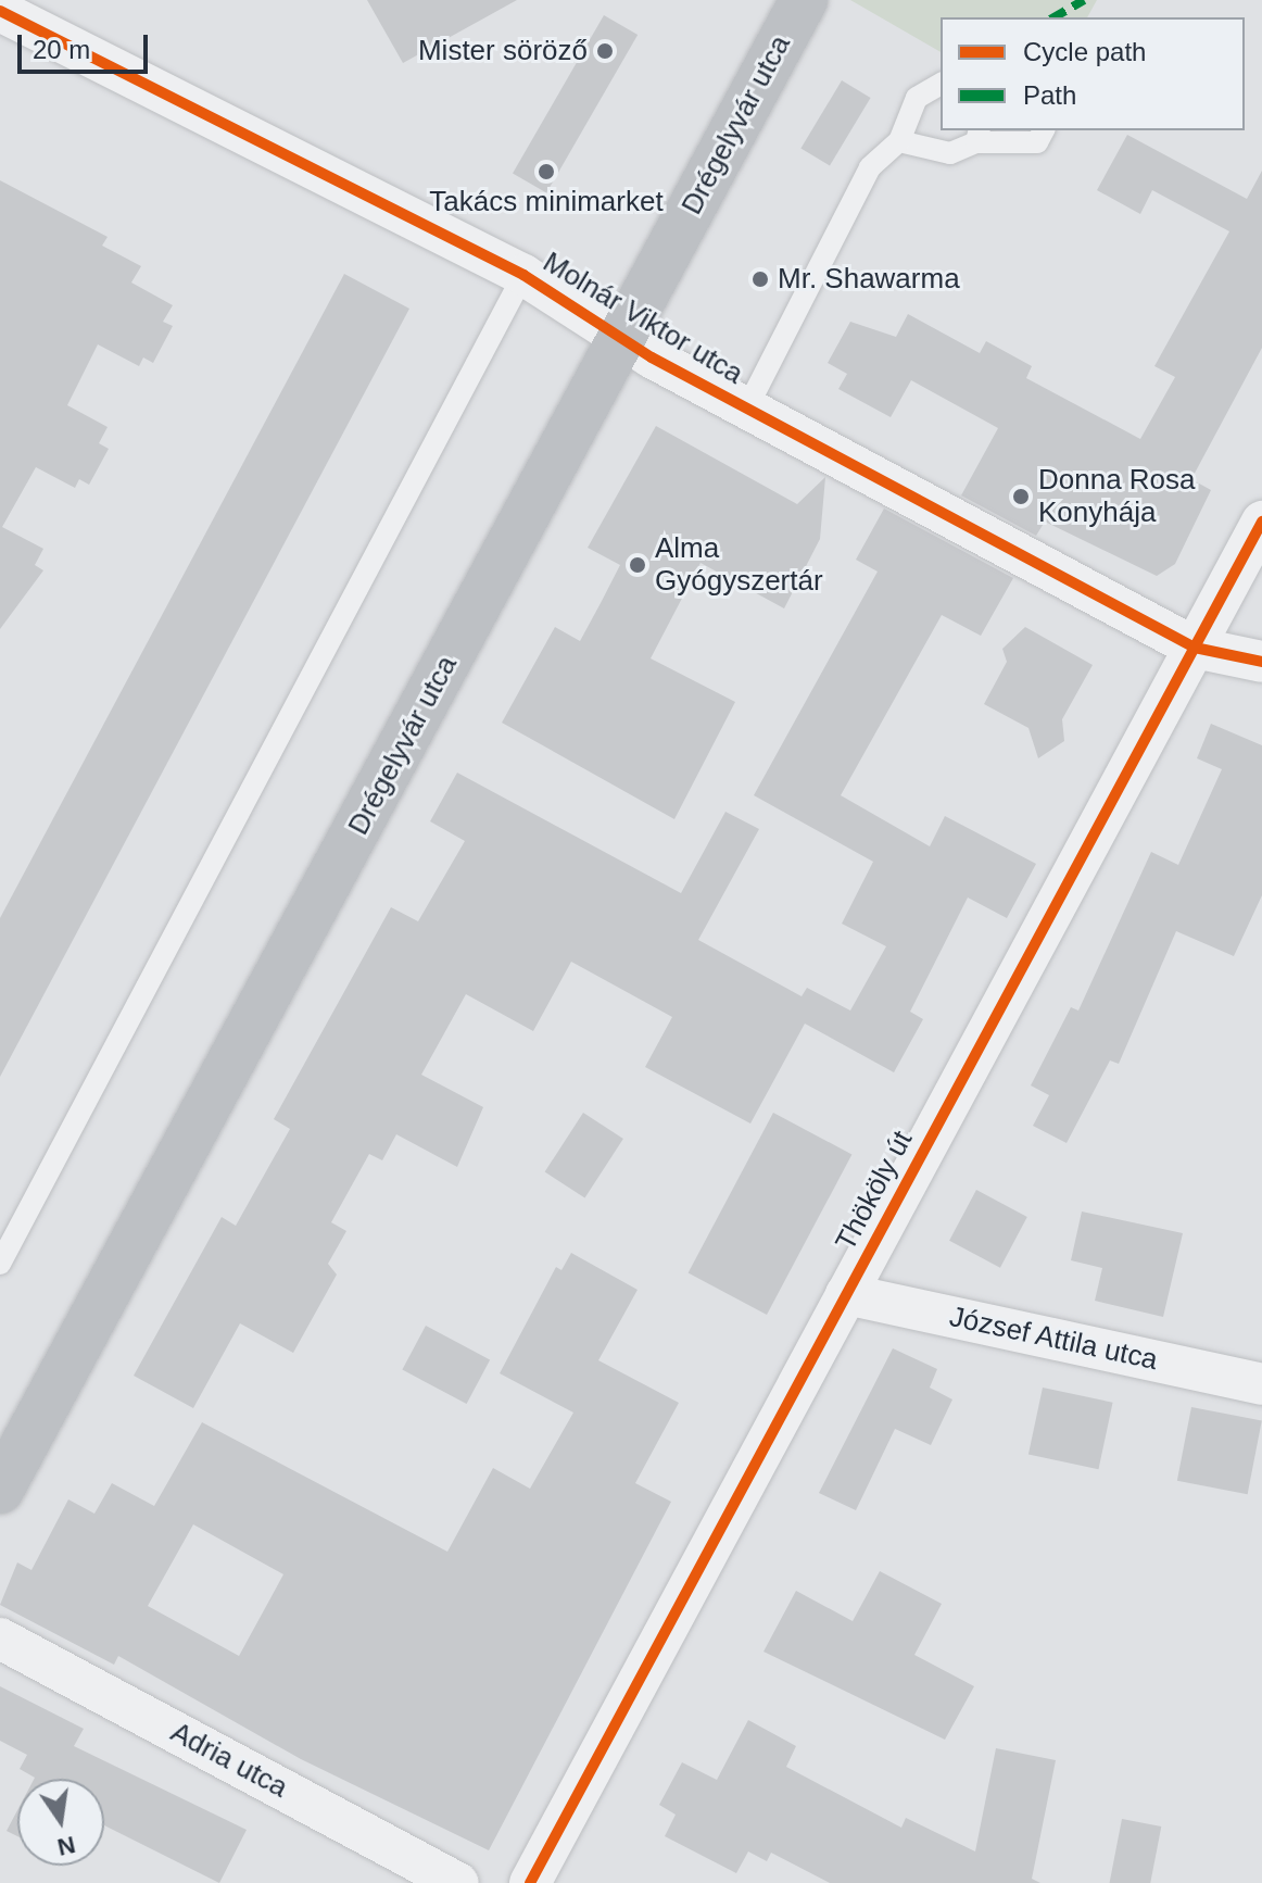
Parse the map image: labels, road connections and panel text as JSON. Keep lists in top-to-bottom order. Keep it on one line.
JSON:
{"streets":{"main road":["Drégelyvár utca"],"street":["Molnár Viktor utca","Thököly út","József Attila utca","Adria utca"]},"crossings":[["Drégelyvár utca","Molnár Viktor utca"],["Molnár Viktor utca","Thököly út"],["Thököly út","József Attila utca"]],"places":["Mister söröző","Takács minimarket","Mr. Shawarma","Donna Rosa Konyhája","Alma Gyógyszertár"],"legend":["Cycle path","Path"],"scale_bar":"20 m","north":"bottom"}
